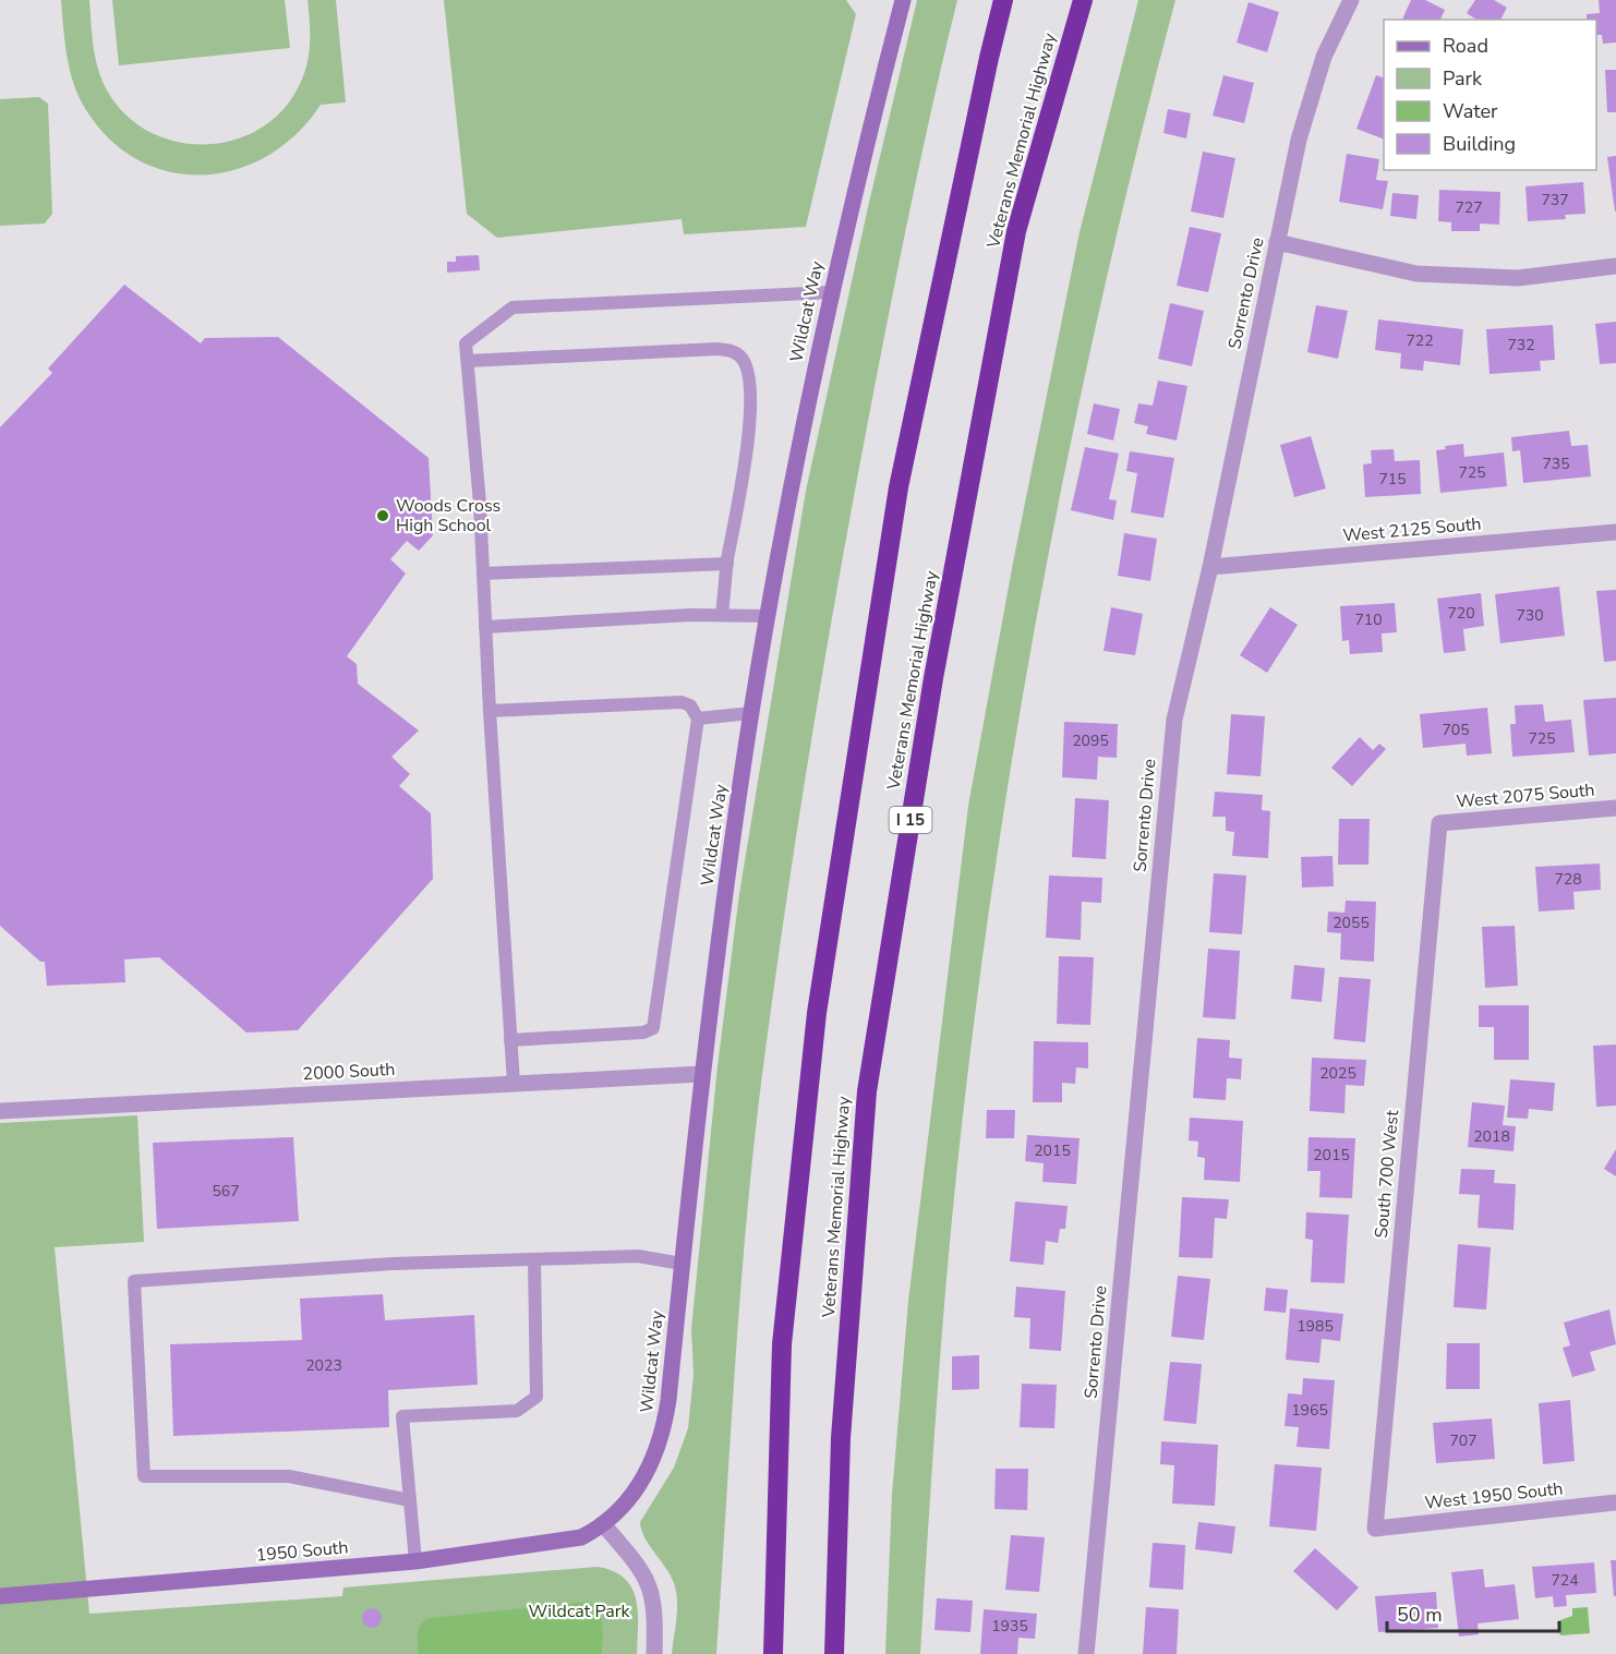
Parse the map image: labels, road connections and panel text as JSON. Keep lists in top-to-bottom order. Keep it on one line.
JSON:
{"streets":{"highway":["Veterans Memorial Highway","I 15"],"street":["Sorrento Drive","Wildcat Way","West 2125 South","West 2075 South","2000 South","South 700 West","West 1950 South","1950 South"]},"crossings":[["Sorrento Drive","West 2125 South"],["Wildcat Way","2000 South"],["Wildcat Way","1950 South"],["West 2075 South","South 700 West"],["South 700 West","West 1950 South"]],"parks":["Wildcat Park"],"places":["Woods Cross High School"],"house_numbers":["737","727","722","732","735","725","715","720","730","710","705","725","2095","728","2055","2025","2018","2015","2015","567","1985","2023","1965","707","724","1935"],"legend":["Road","Park","Water","Building"],"scale_bar":"50 m"}
